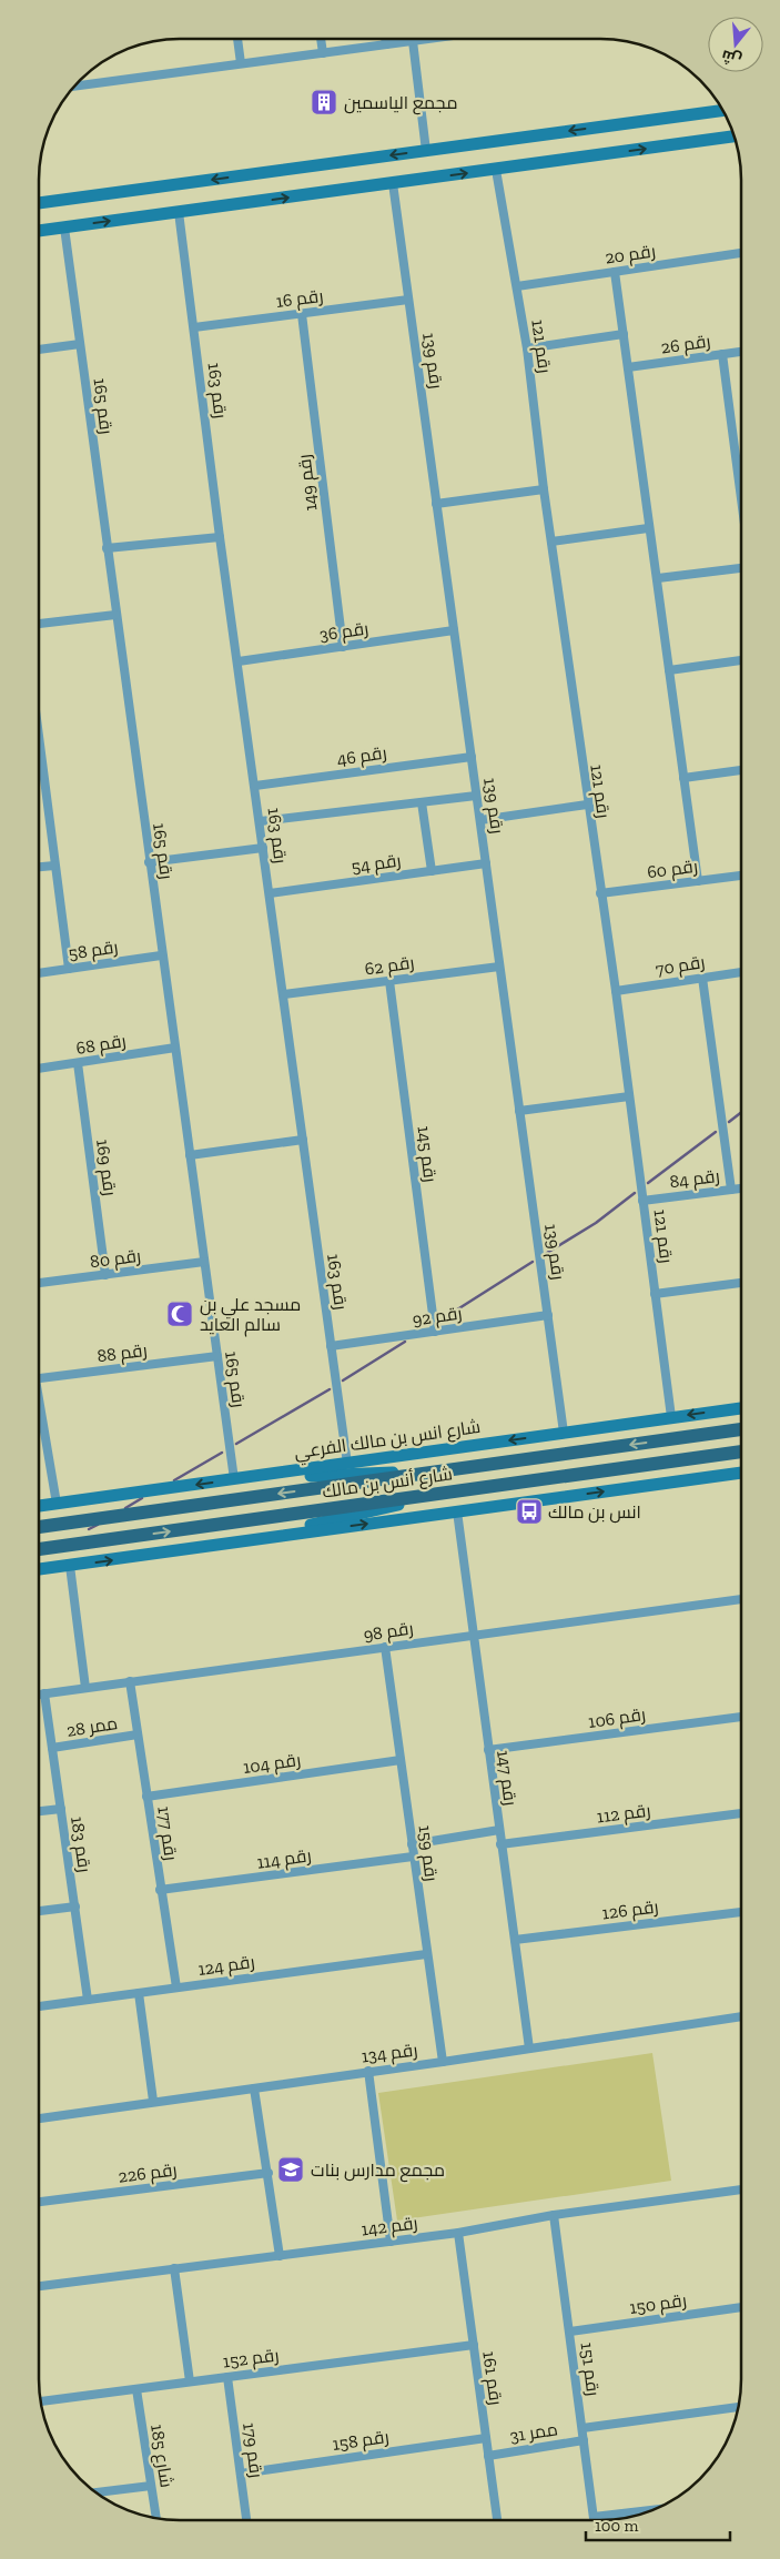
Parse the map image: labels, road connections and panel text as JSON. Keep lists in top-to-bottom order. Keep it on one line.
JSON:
{"streets":{"main road":["شارع أنس بن مالك"],"street":["رقم 20","رقم 16","رقم 26","رقم 121","رقم 139","رقم 163","رقم 165","رقم 149","رقم 36","رقم 46","رقم 54","رقم 60","رقم 58","رقم 62","رقم 70","رقم 68","رقم 145","رقم 169","رقم 84","رقم 80","رقم 92","رقم 88","شارع انس بن مالك الفرعي","رقم 98","رقم 106","ممر 28","رقم 104","رقم 147","رقم 112","رقم 177","رقم 183","رقم 159","رقم 114","رقم 126","رقم 124","رقم 134","رقم 226","رقم 142","رقم 150","رقم 152","رقم 151","رقم 161","ممر 31","رقم 158","رقم 179","شارع 185"]},"crossings":[["رقم 20","رقم 121"],["رقم 16","رقم 139"],["رقم 16","رقم 163"],["رقم 16","رقم 149"],["رقم 121","رقم 60"],["رقم 121","رقم 70"],["رقم 121","رقم 84"],["رقم 121","شارع انس بن مالك الفرعي"],["رقم 139","رقم 36"],["رقم 139","رقم 46"],["رقم 139","رقم 54"],["رقم 139","رقم 62"],["رقم 139","رقم 92"],["رقم 139","شارع انس بن مالك الفرعي"],["رقم 163","رقم 36"],["رقم 163","رقم 46"],["رقم 163","رقم 54"],["رقم 163","رقم 62"],["رقم 163","رقم 92"],["رقم 163","شارع انس بن مالك الفرعي"],["رقم 165","رقم 58"],["رقم 165","رقم 68"],["رقم 165","رقم 80"],["رقم 165","رقم 88"],["رقم 165","شارع انس بن مالك الفرعي"],["رقم 149","رقم 36"],["رقم 62","رقم 145"],["رقم 68","رقم 169"],["رقم 145","رقم 92"],["رقم 169","رقم 80"],["رقم 98","رقم 147"],["رقم 98","رقم 177"],["رقم 98","رقم 183"],["رقم 98","رقم 159"],["رقم 106","رقم 147"],["ممر 28","رقم 177"],["ممر 28","رقم 183"],["رقم 104","رقم 177"],["رقم 104","رقم 159"],["رقم 147","رقم 112"],["رقم 147","رقم 126"],["رقم 147","رقم 134"],["رقم 177","رقم 114"],["رقم 177","رقم 124"],["رقم 183","رقم 124"],["رقم 159","رقم 114"],["رقم 159","رقم 124"],["رقم 159","رقم 134"],["رقم 142","رقم 151"],["رقم 142","رقم 161"],["رقم 150","رقم 151"],["رقم 152","رقم 161"],["رقم 152","رقم 179"],["رقم 152","شارع 185"],["رقم 151","ممر 31"],["رقم 161","ممر 31"],["رقم 161","رقم 158"],["رقم 158","رقم 179"]],"places":{"building":["مجمع الياسمين"],"mosque":["مسجد علي بن سالم العايد"],"bus stop":["انس بن مالك"],"school or university":["مجمع مدارس بنات"]},"scale_bar":"100 m","north":"bottom"}
